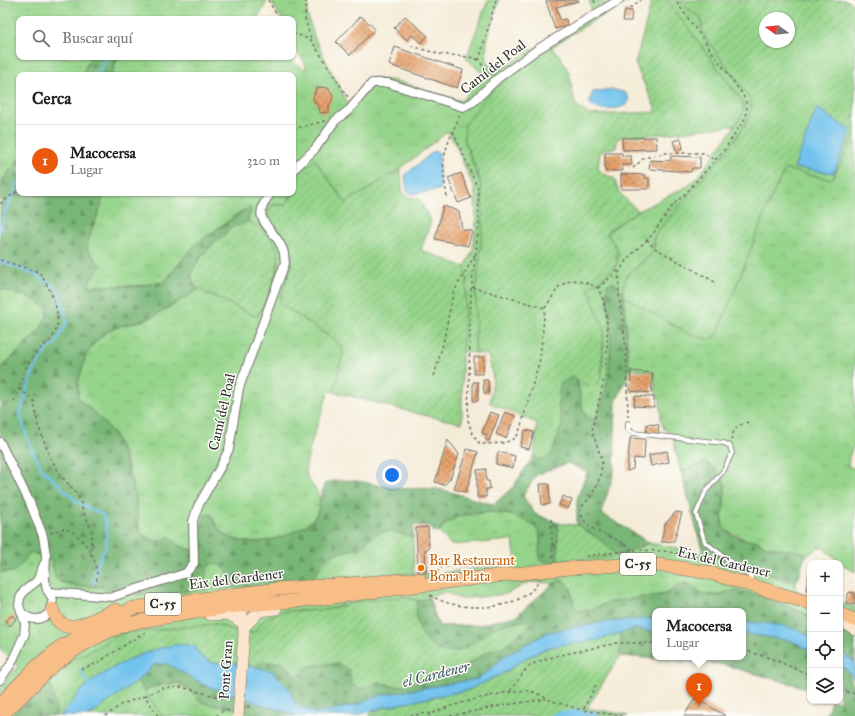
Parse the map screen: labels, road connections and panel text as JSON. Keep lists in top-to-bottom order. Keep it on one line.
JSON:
{"streets":{"main road":["Eix del Cardener","C-55"],"street":["Camí del Poal","Pont Gran"]},"crossings":[["Eix del Cardener","C-55"],["C-55","Pont Gran"]],"water":["el Cardener"],"places":["Bar Restaurant Bona Plata"],"north":"left","page":{"search":"Buscar aquí","heading":"Cerca","list":[{"mark":"1","name":"Macocersa","note":"Lugar","value":"320 m"}],"map_buttons":["+","−"],"popup":["Macocersa","Lugar"],"pins":"1"}}
